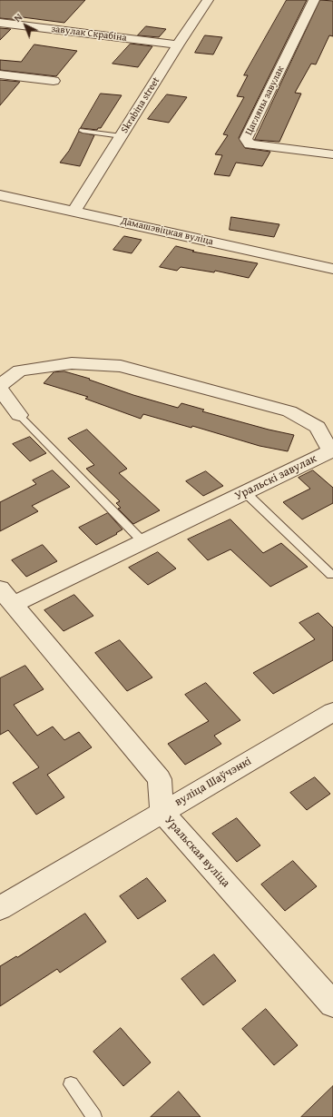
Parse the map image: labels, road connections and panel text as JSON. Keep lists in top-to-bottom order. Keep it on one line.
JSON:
{"streets":{"street":["завулак Скрабіна","Цагляны завулак","Skrabina street","Дамашэвіцкая вуліца","Уральскі завулак","вуліца Шаўчэнкі","Уральская вуліца"]},"crossings":[["завулак Скрабіна","Skrabina street"],["Skrabina street","Дамашэвіцкая вуліца"],["Уральскі завулак","Уральская вуліца"],["вуліца Шаўчэнкі","Уральская вуліца"]],"north":"top left"}
